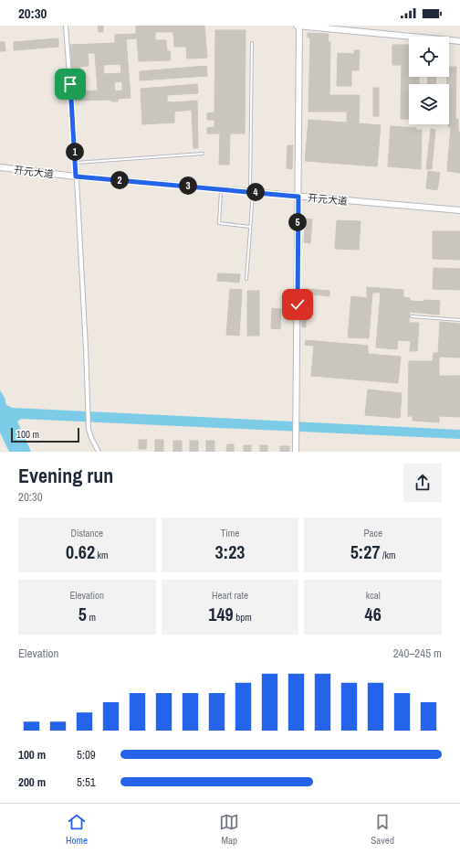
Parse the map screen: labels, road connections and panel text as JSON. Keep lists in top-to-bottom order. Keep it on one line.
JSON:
{"streets":{"street":["开元大道"]},"scale_bar":"100 m","page":{"status":"20:30","pins":["1","2","3","4","5"],"scale":"100 m","heading":["Evening run","20:30"],"stats":[["Distance","0.62 km"],["Time","3:23"],["Pace","5:27 /km"],["Elevation","5 m"],["Heart rate","149 bpm"],["kcal","46"]],"chart":["Elevation","240–245 m"],"list":[{"name":"100 m","note":"5:09"},{"name":"200 m","note":"5:51"}],"tabs":["Home","Map","Saved"]}}
